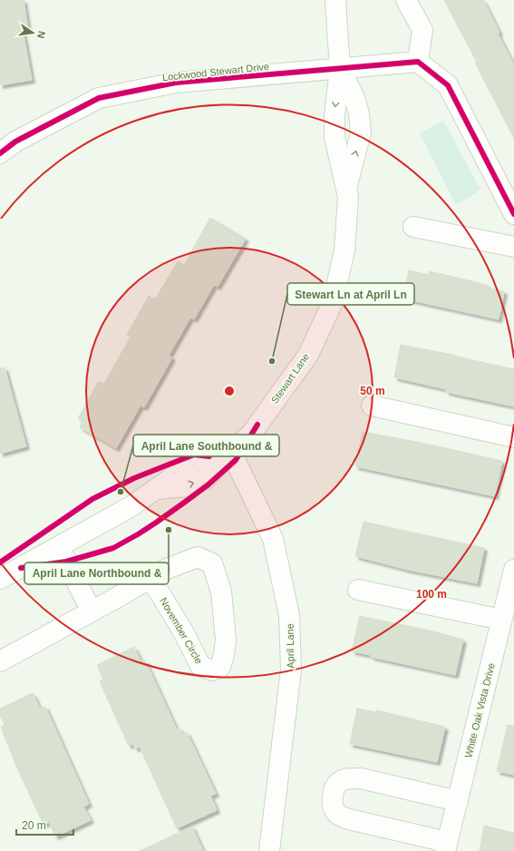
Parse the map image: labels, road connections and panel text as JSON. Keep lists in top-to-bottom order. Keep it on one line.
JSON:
{"streets":{"street":["Lockwood Stewart Drive","Stewart Lane","November Circle","April Lane","White Oak Vista Drive"]},"crossings":[["Lockwood Stewart Drive","Stewart Lane"],["Stewart Lane","April Lane"]],"places":["Stewart Ln at April Ln","April Lane Southbound &","April Lane Northbound &"],"scale_bar":"20 m","north":"right","rings":["50 m","100 m"]}
